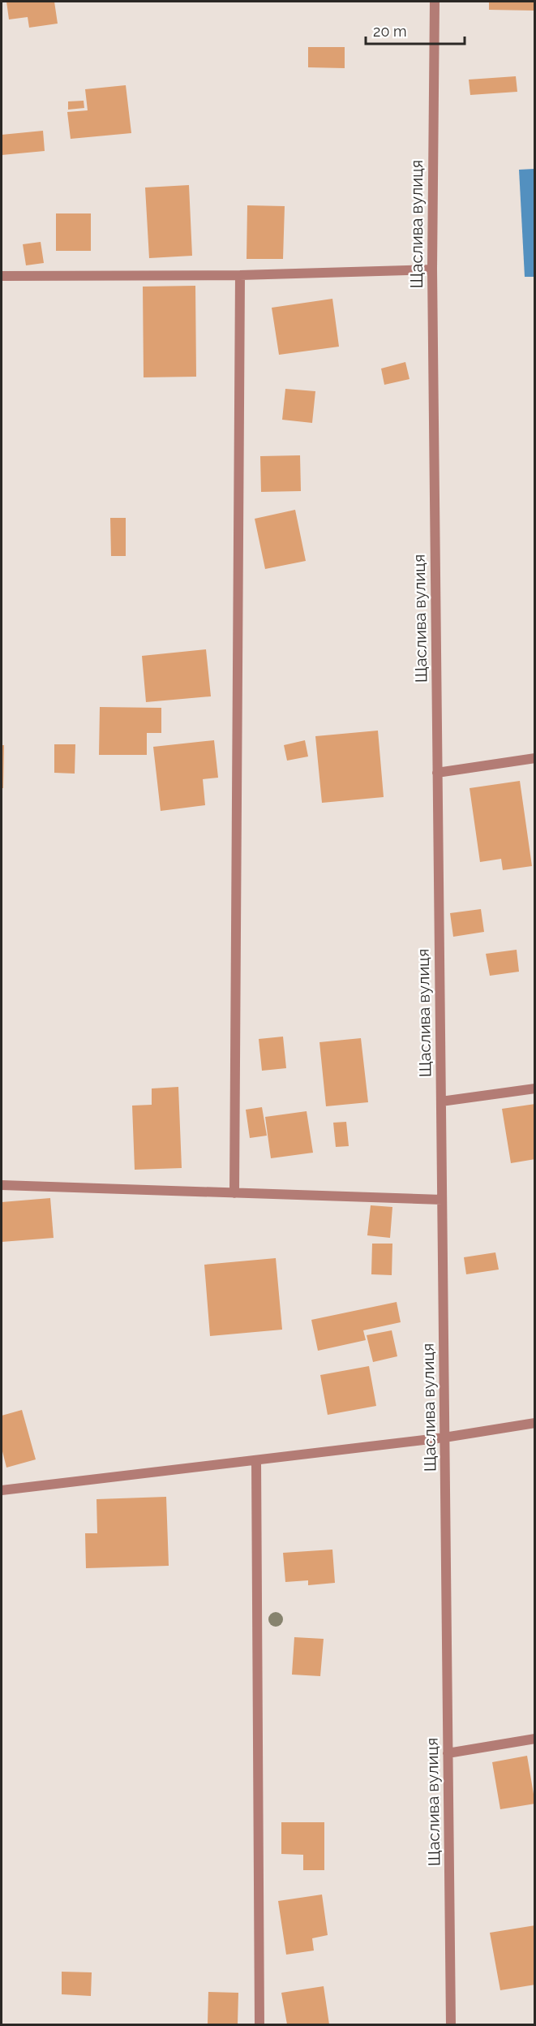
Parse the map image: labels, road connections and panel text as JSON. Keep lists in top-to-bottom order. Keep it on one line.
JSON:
{"streets":{"street":["Щаслива вулиця"]},"scale_bar":"20 m"}
